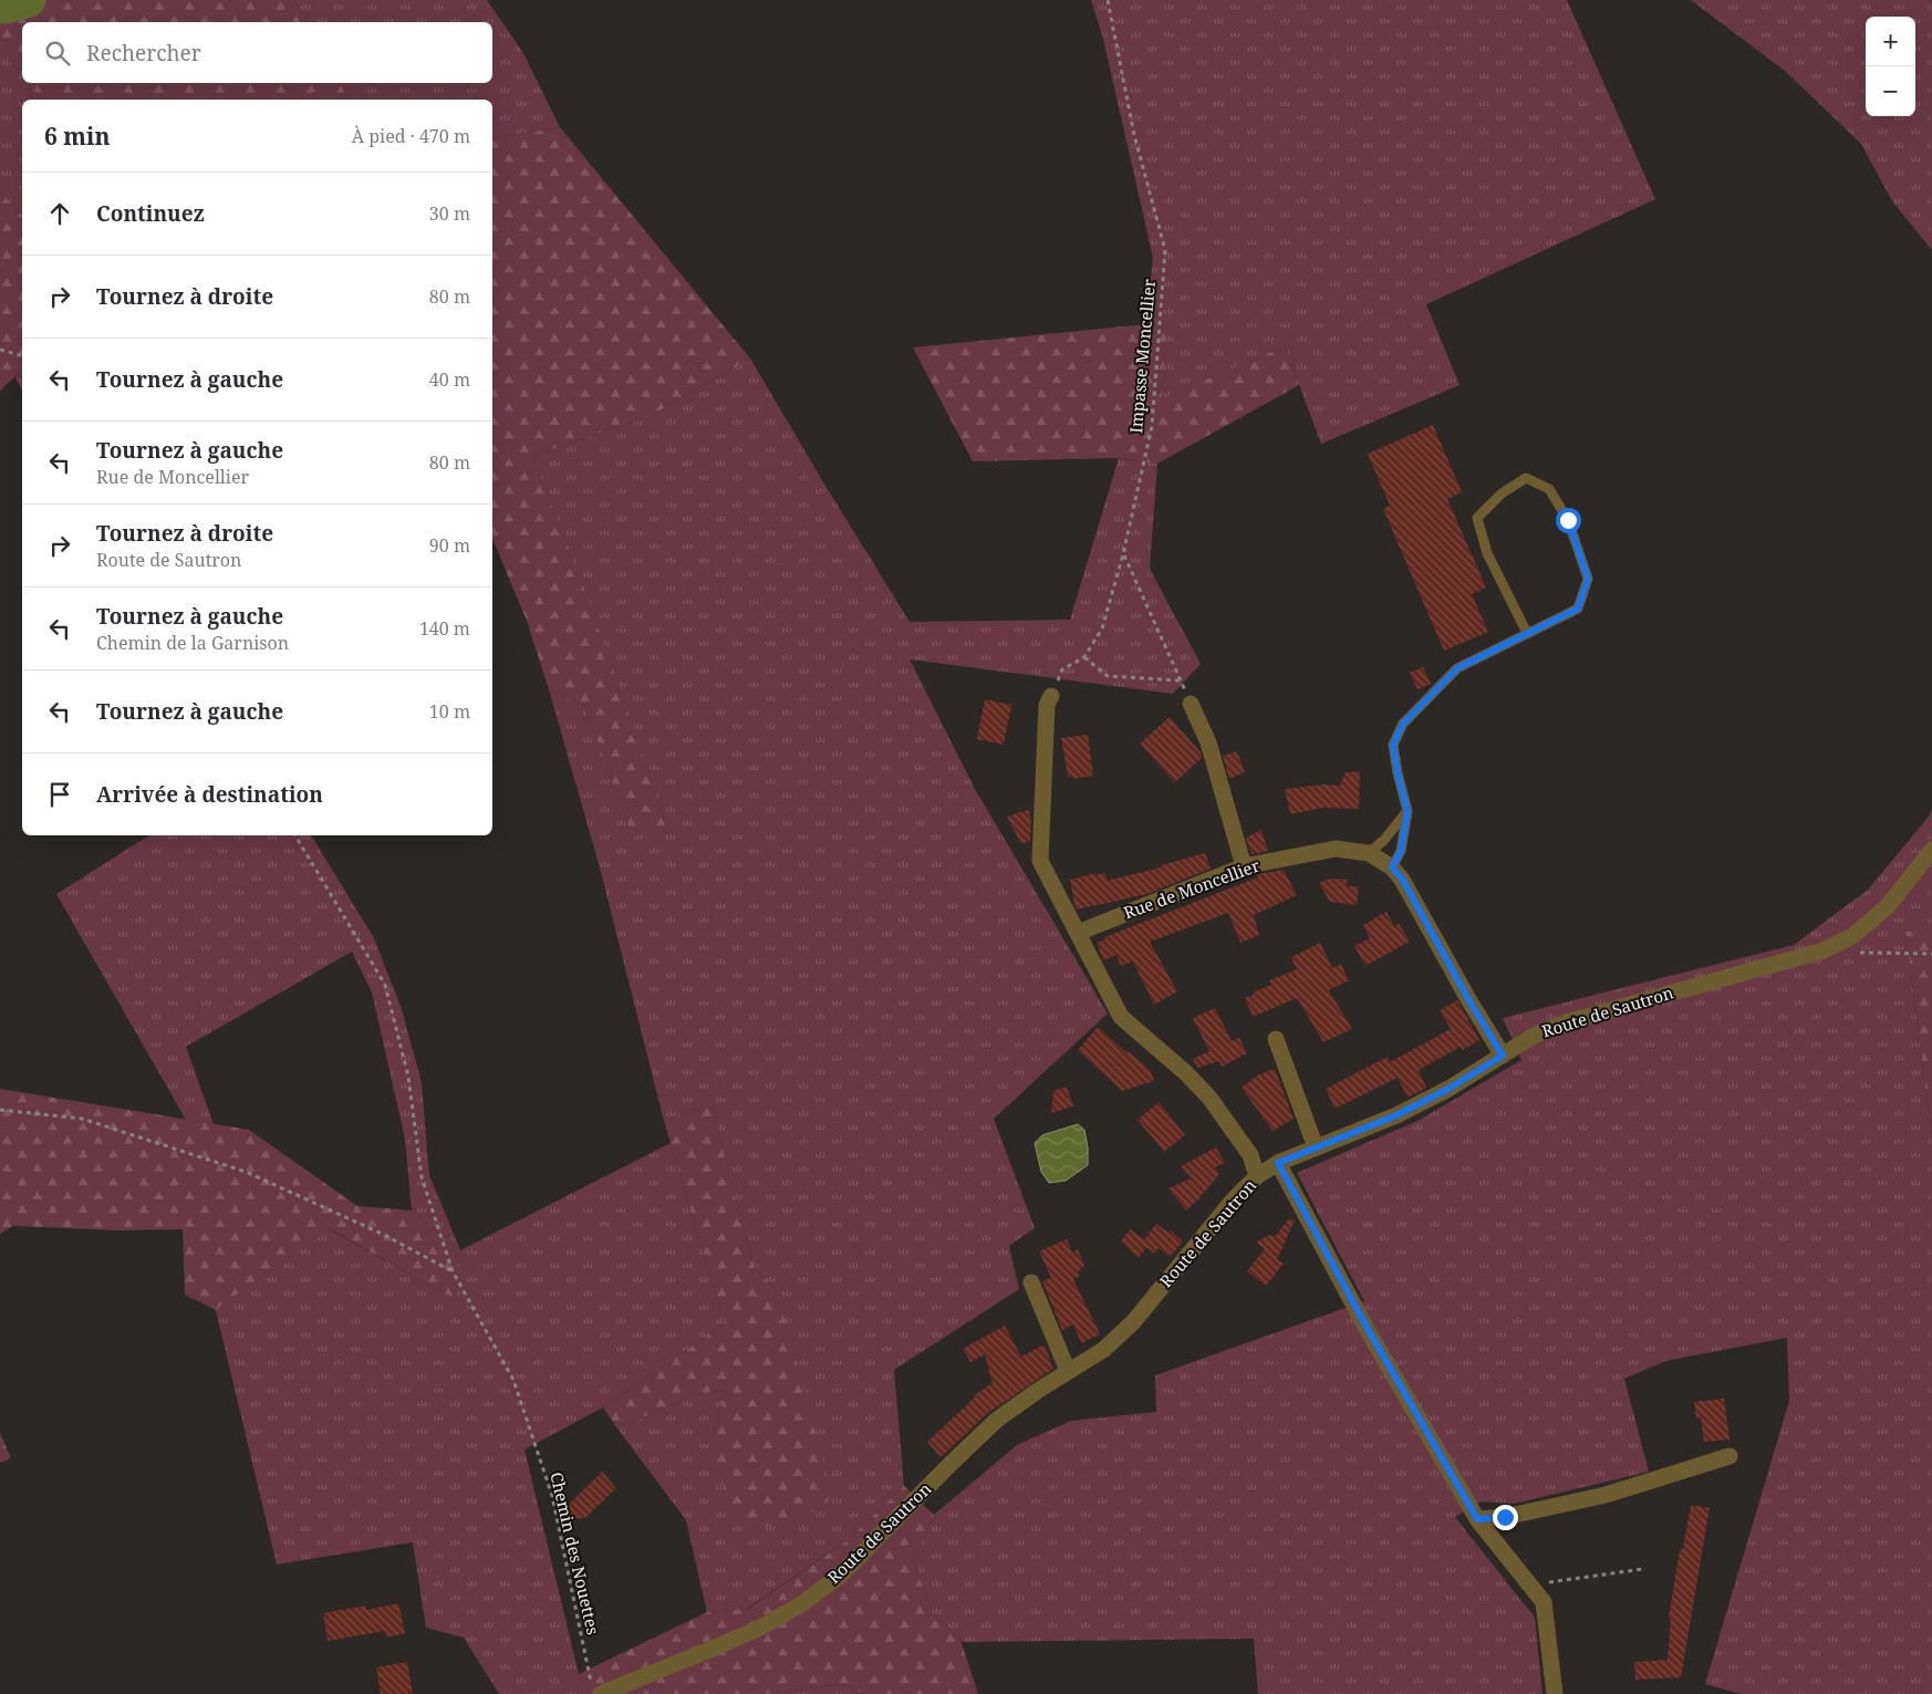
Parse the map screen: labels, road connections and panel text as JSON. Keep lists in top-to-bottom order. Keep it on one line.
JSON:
{"streets":{"street":["Rue de Moncellier","Route de Sautron"],"path":["Impasse Moncellier","Chemin des Nouettes"]},"crossings":[["Rue de Moncellier","Route de Sautron"],["Route de Sautron","Chemin des Nouettes"]],"page":{"map_buttons":["+","−"],"search":"Rechercher","heading":["6 min","À pied · 470 m"],"list":[["Continuez","30 m"],["Tournez à droite","80 m"],["Tournez à gauche","40 m"],["Tournez à gauche","Rue de Moncellier","80 m"],["Tournez à droite","Route de Sautron","90 m"],["Tournez à gauche","Chemin de la Garnison","140 m"],["Tournez à gauche","10 m"],"Arrivée à destination"]}}
